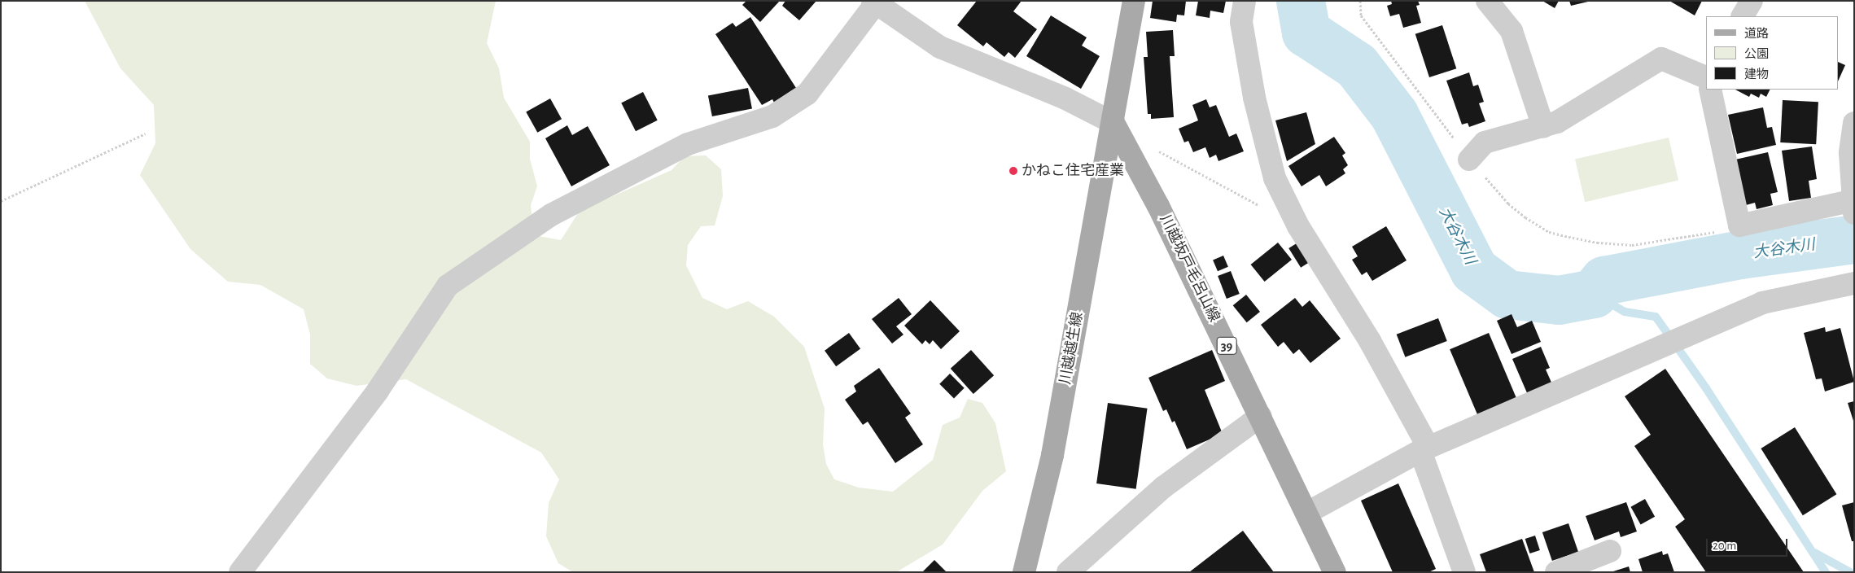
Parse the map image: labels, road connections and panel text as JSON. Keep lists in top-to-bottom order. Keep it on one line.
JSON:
{"streets":{"main road":["川越坂戸毛呂山線","39","川越越生線"]},"crossings":[["川越坂戸毛呂山線","川越越生線"]],"water":["大谷木川"],"places":["かねこ住宅産業"],"legend":["道路","公園","建物"],"scale_bar":"20 m"}
